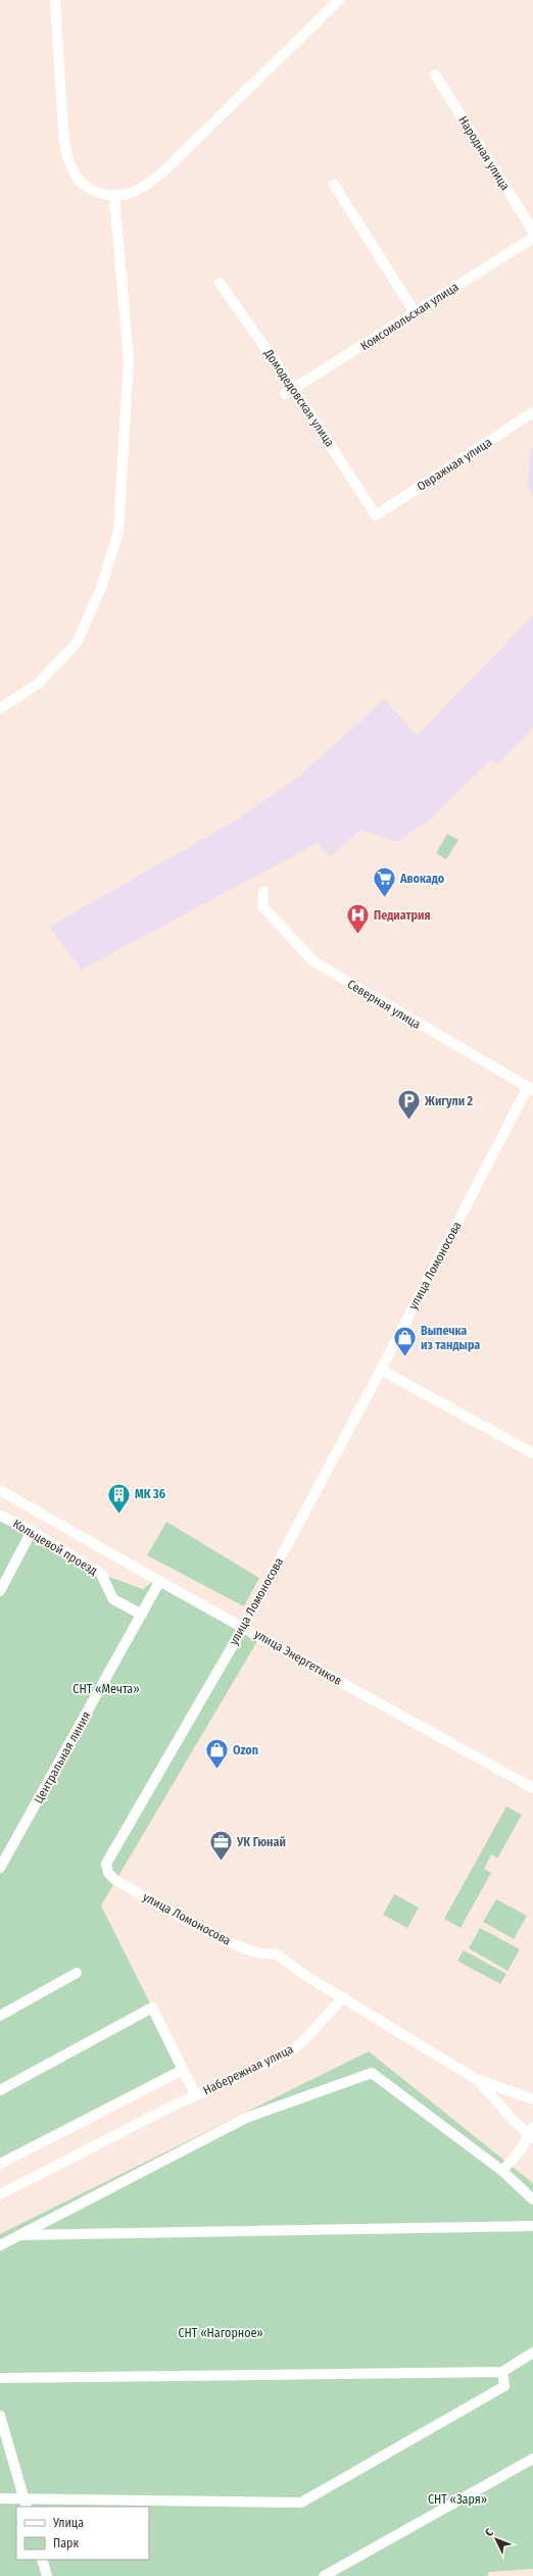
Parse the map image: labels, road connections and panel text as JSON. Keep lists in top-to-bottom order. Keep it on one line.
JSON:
{"streets":{"street":["Народная улица","Комсомольская улица","Домодедовская улица","Овражная улица","Северная улица","улица Ломоносова","Кольцевой проезд","улица Энергетиков","Центральная линия","Набережная улица"]},"crossings":[["Комсомольская улица","Домодедовская улица"],["Домодедовская улица","Овражная улица"],["Северная улица","улица Ломоносова"],["улица Ломоносова","улица Энергетиков"],["улица Ломоносова","Набережная улица"],["Кольцевой проезд","Центральная линия"],["улица Энергетиков","Центральная линия"]],"parks":["СНТ «Мечта»","СНТ «Нагорное»","СНТ «Заря»"],"places":{"supermarket":["Авокадо"],"hospital":["Педиатрия"],"parking":["Жигули 2"],"shop":["Выпечка из тандыра","Ozon"],"building":["МК 36"],"office":["УК Гюнай"]},"legend":["Улица","Парк"],"north":"top left"}
